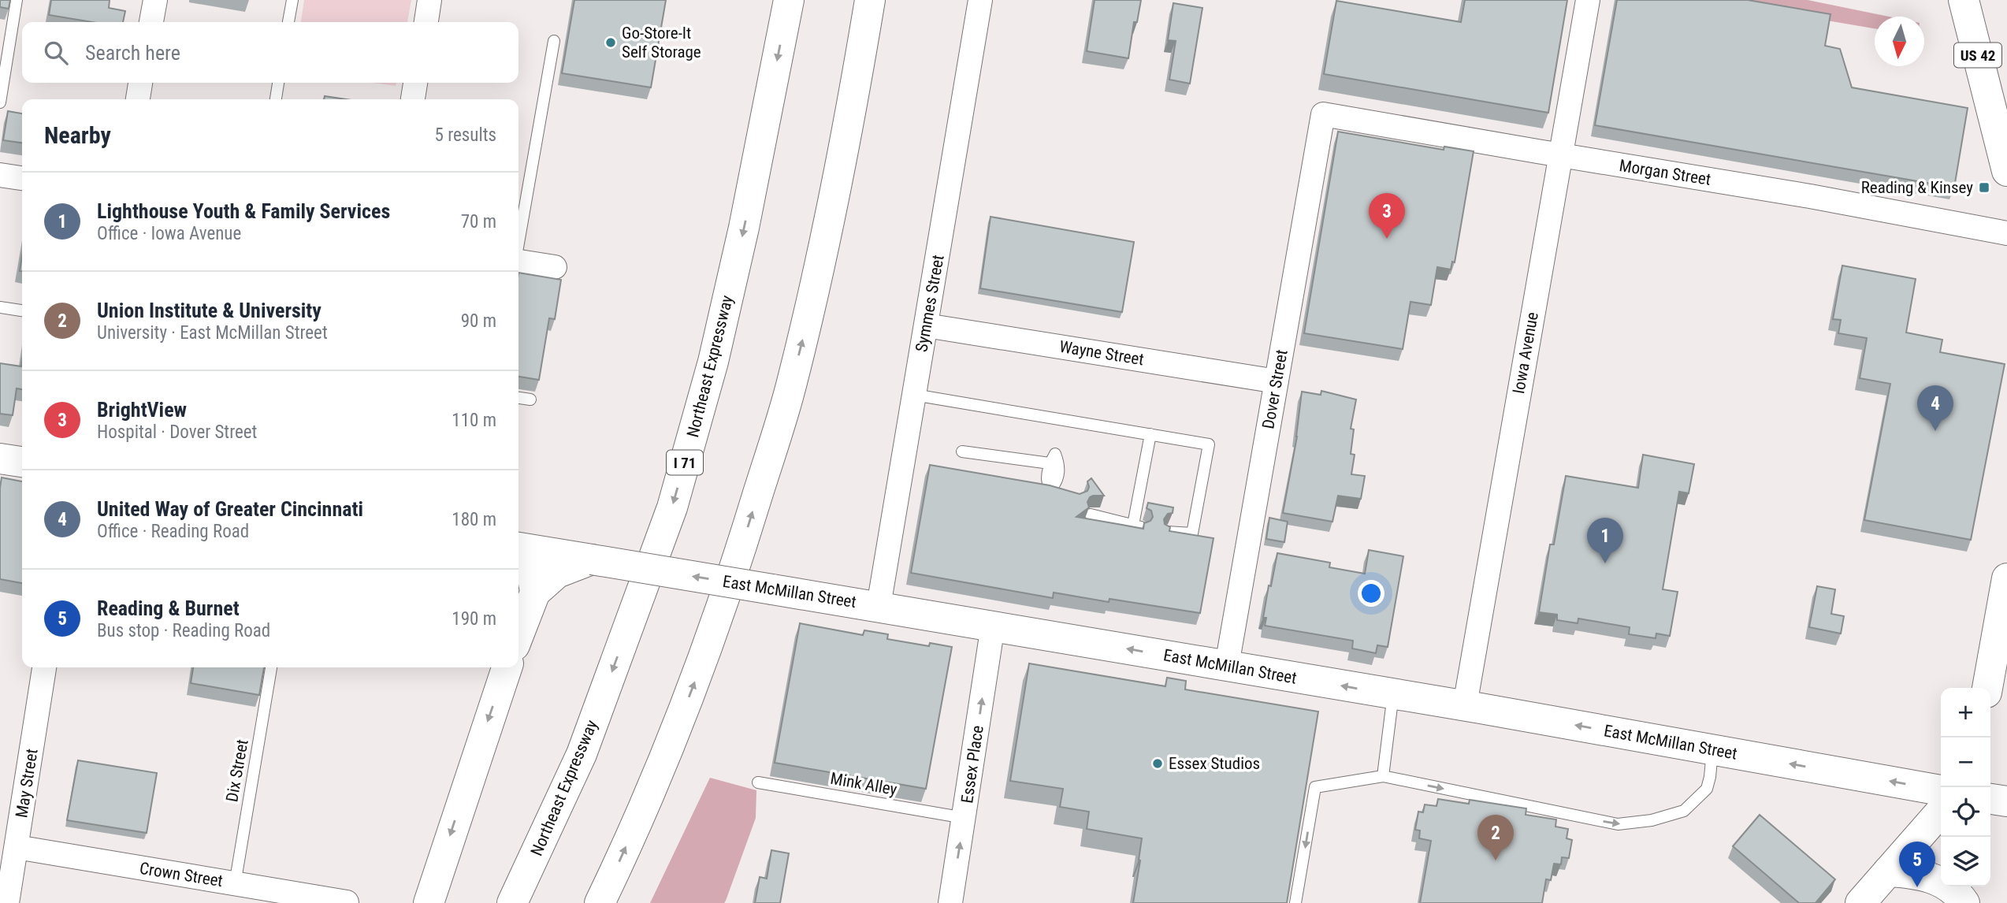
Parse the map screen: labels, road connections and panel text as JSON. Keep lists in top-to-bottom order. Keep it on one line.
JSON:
{"streets":{"main road":["US 42","Northeast Expressway","I 71","East McMillan Street"],"street":["Morgan Street","Symmes Street","Wayne Street","Iowa Avenue","Dover Street","Essex Place","May Street","Crown Street"],"lane":["Dix Street","Mink Alley"]},"crossings":[["Morgan Street","Iowa Avenue"],["Morgan Street","Dover Street"],["Symmes Street","Wayne Street"],["Symmes Street","East McMillan Street"],["Wayne Street","Dover Street"],["Iowa Avenue","East McMillan Street"],["Dover Street","East McMillan Street"],["East McMillan Street","Essex Place"],["Essex Place","Mink Alley"],["Dix Street","Crown Street"],["May Street","Crown Street"]],"one_way":["East McMillan Street","Essex Place"],"places":{"other":["Go-Store-It Self Storage","Essex Studios"],"transit":["Reading & Kinsey"]},"north":"bottom","page":{"search":"Search here","heading":["Nearby","5 results"],"list":[{"mark":"1","name":"Lighthouse Youth & Family Services","note":"Office · Iowa Avenue","value":"70 m"},{"mark":"2","name":"Union Institute & University","note":"University · East McMillan Street","value":"90 m"},{"mark":"3","name":"BrightView","note":"Hospital · Dover Street","value":"110 m"},{"mark":"4","name":"United Way of Greater Cincinnati","note":"Office · Reading Road","value":"180 m"},{"mark":"5","name":"Reading & Burnet","note":"Bus stop · Reading Road","value":"190 m"}],"pins":["3","4","1","2","5"],"map_buttons":["+","−"]}}
